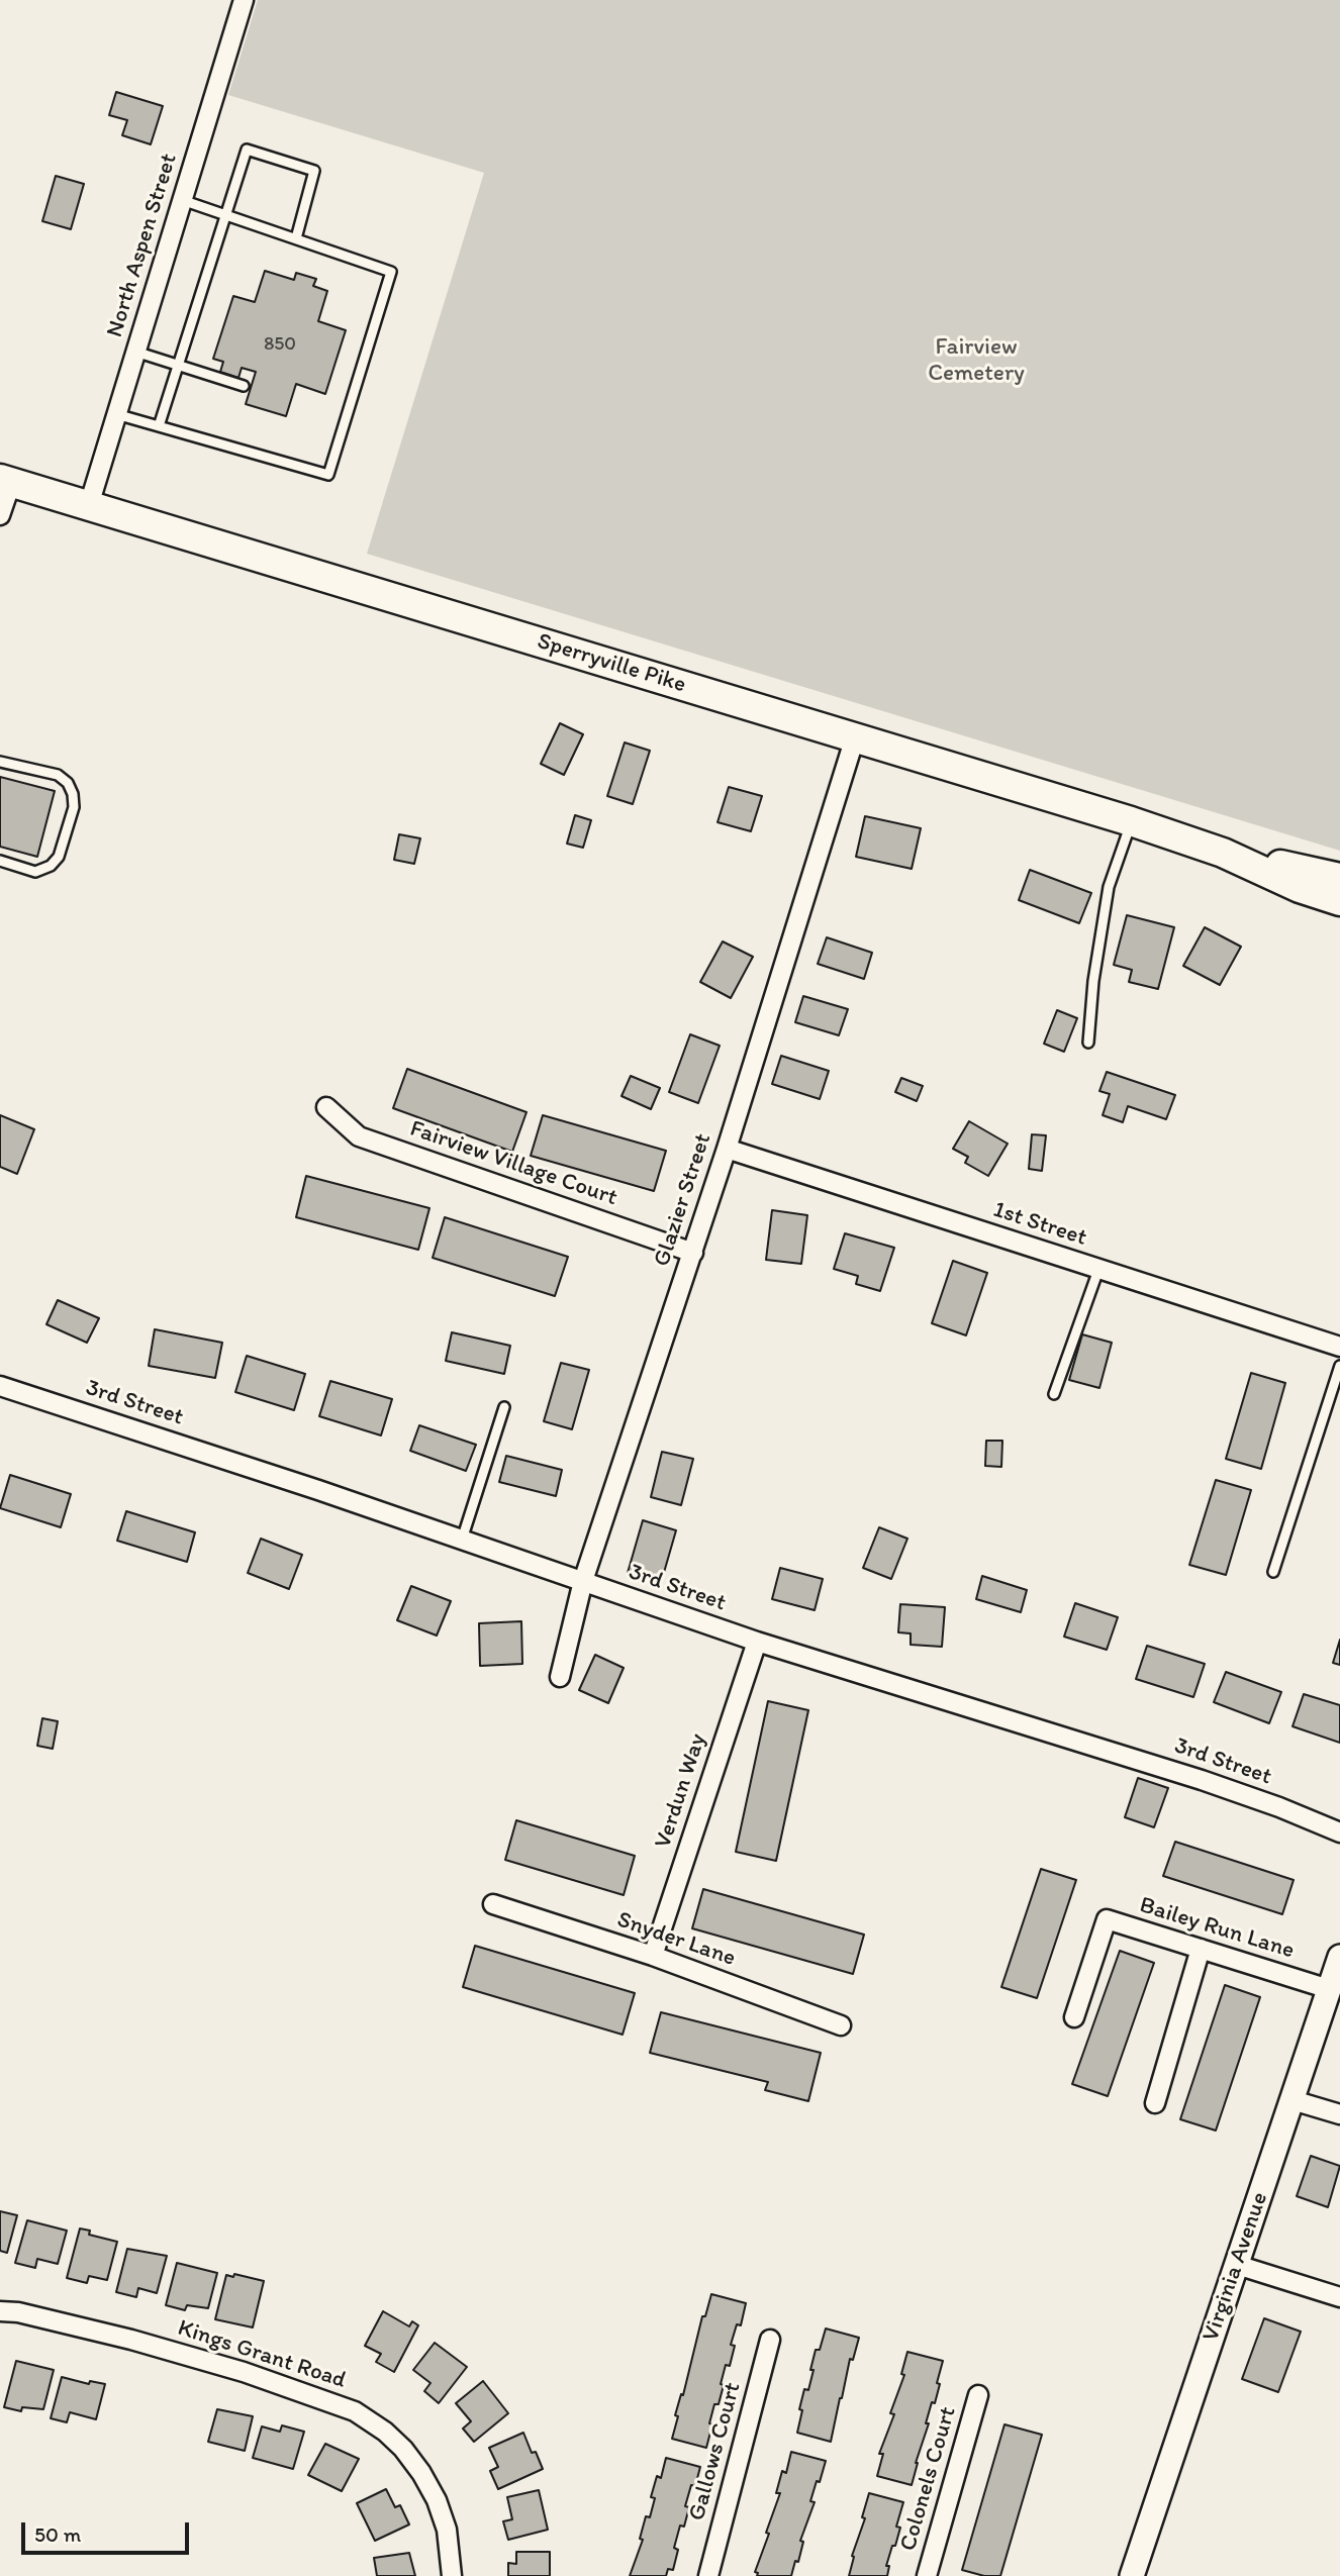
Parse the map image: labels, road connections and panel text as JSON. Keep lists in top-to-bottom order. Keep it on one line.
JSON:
{"streets":{"main road":["Sperryville Pike"],"street":["North Aspen Street","Fairview Village Court","Glazier Street","1st Street","3rd Street","Verdun Way","Bailey Run Lane","Snyder Lane","Virginia Avenue","Kings Grant Road","Gallows Court","Colonels Court"]},"crossings":[["North Aspen Street","Sperryville Pike"],["Sperryville Pike","Glazier Street"],["Fairview Village Court","Glazier Street"],["Glazier Street","1st Street"],["Glazier Street","3rd Street"],["3rd Street","Verdun Way"],["Verdun Way","Snyder Lane"],["Bailey Run Lane","Virginia Avenue"]],"parks":["Fairview Cemetery"],"house_numbers":["850"],"scale_bar":"50 m"}
